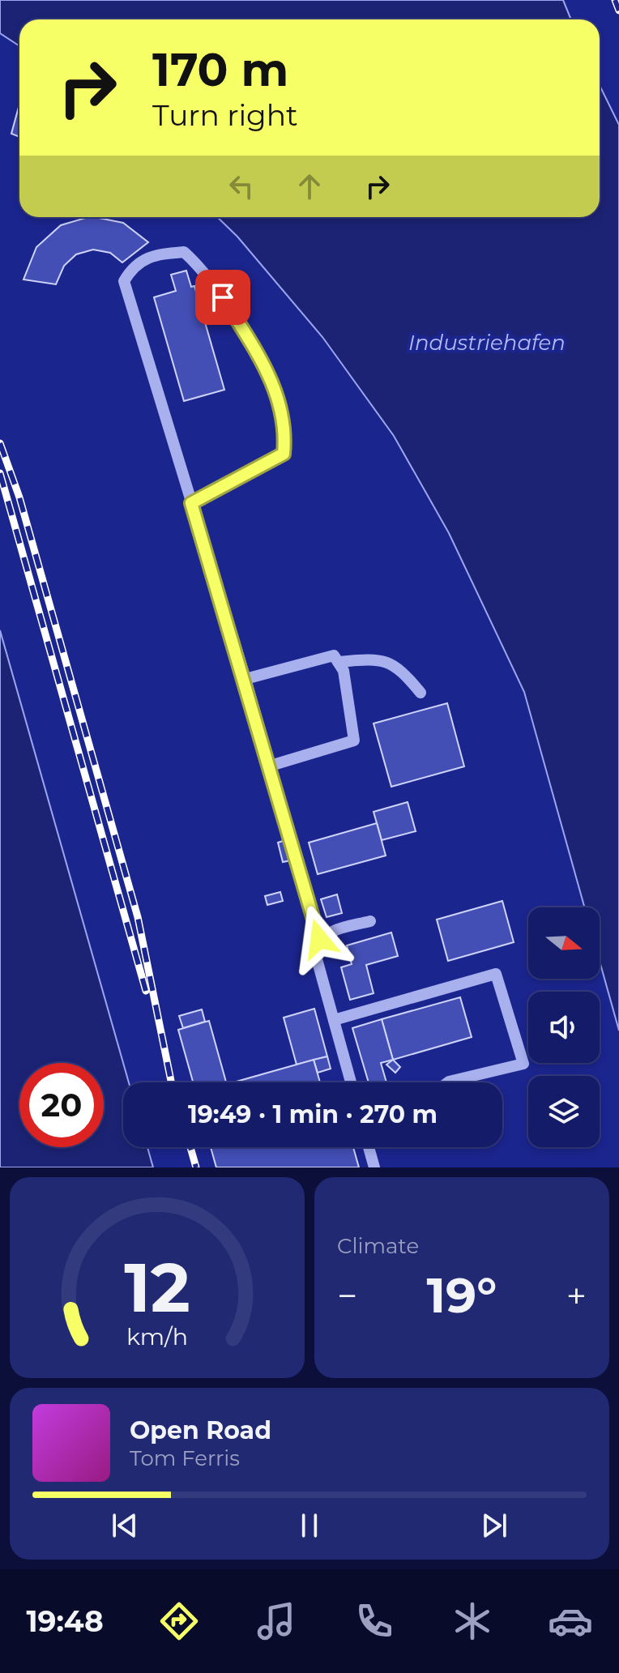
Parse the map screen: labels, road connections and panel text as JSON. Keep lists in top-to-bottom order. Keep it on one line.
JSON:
{"water":["Industriehafen"],"north":"right","page":{"turn":["170 m","Turn right"],"limit":"20","trip":"19:49 · 1 min · 270 m","tile":"Climate","heat":["−","19°","+"],"song":["Open Road","Tom Ferris"],"tabs":"19:48","gauge":["12","km/h"]}}
